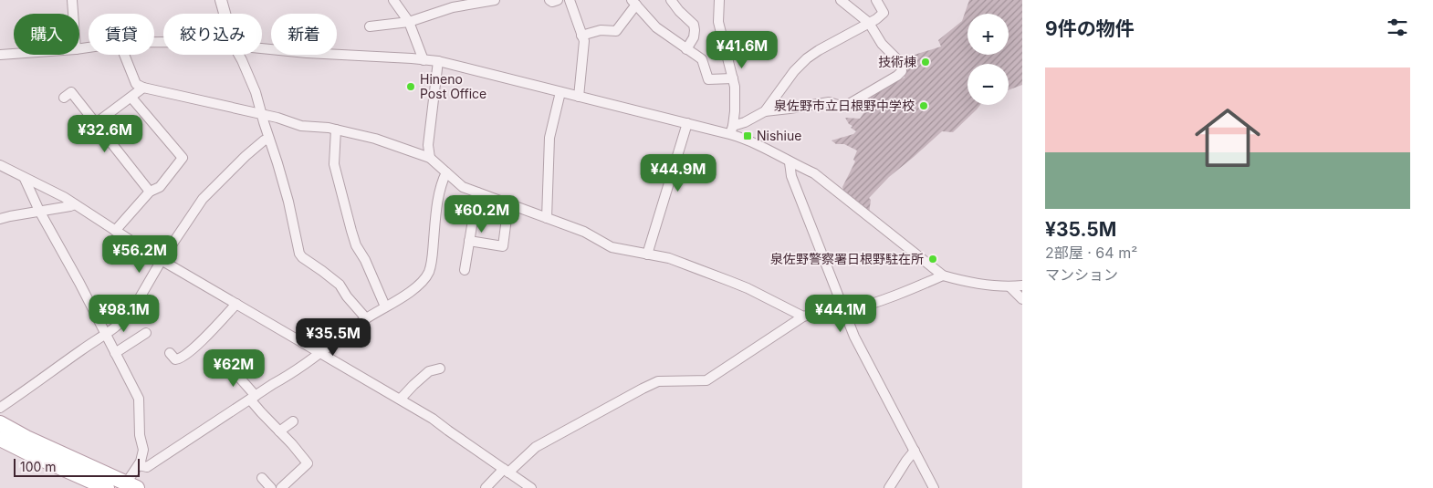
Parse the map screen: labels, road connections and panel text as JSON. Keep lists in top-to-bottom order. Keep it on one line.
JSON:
{"places":{"other":["技術棟","Hineno Post Office","泉佐野市立日根野中学校","泉佐野警察署日根野駐在所"],"transit":["Nishiue"]},"scale_bar":"100 m","page":{"heading":"9件の物件","map_buttons":["+","−"],"chip":["購入","賃貸","絞り込み","新着"],"price":["¥41.6M","¥32.6M","¥44.9M","¥60.2M","¥56.2M","¥98.1M","¥44.1M","¥35.5M","¥62M"],"list":[{"name":"¥35.5M","note":"2部屋 · 64 m² · マンション"}],"scale":"100 m"}}
